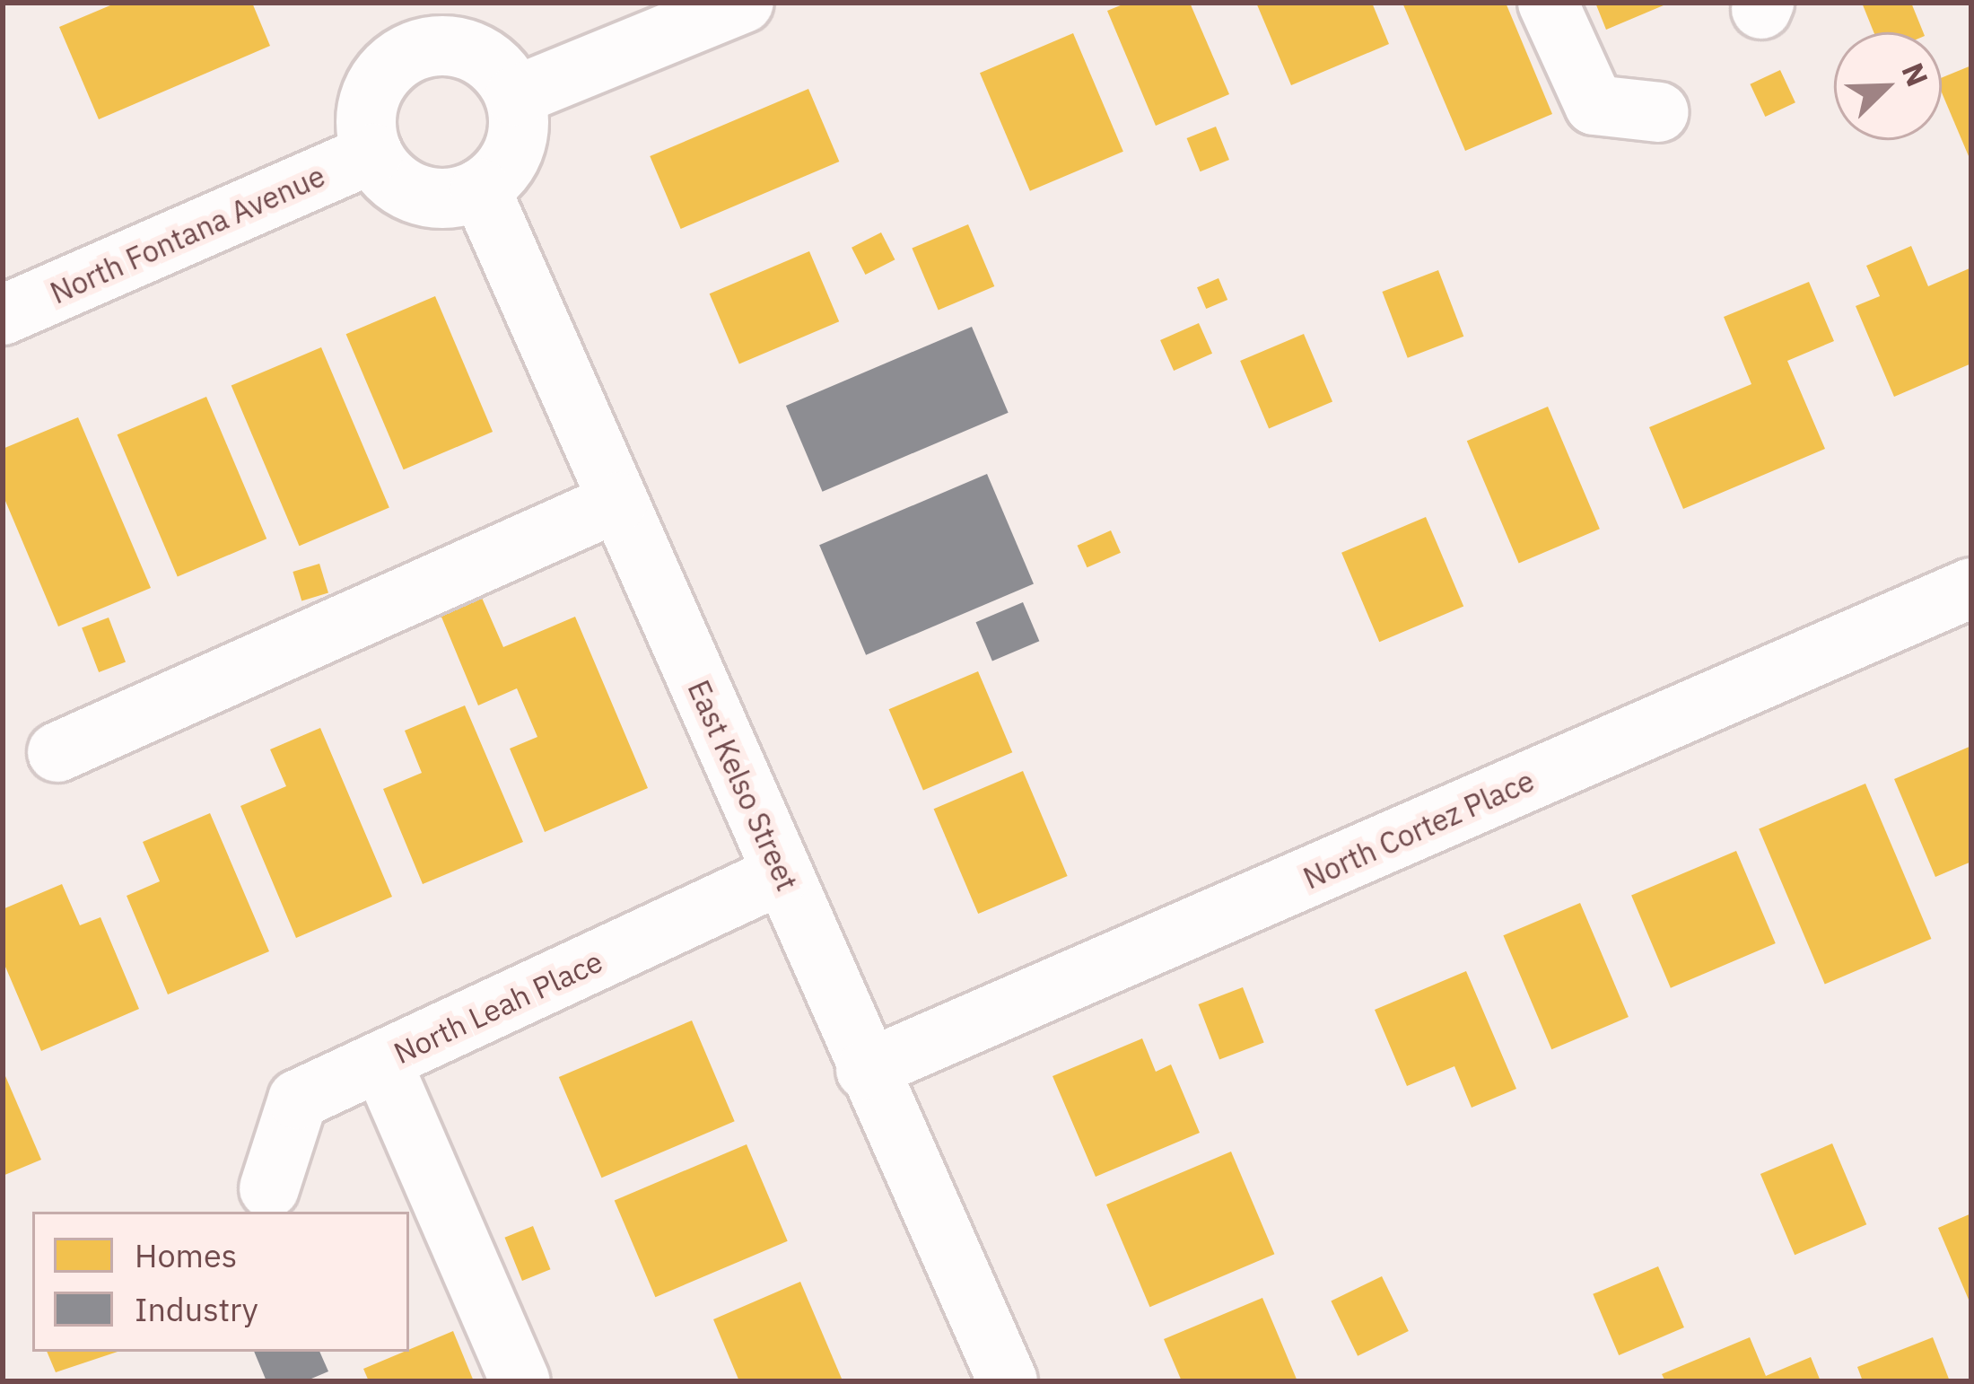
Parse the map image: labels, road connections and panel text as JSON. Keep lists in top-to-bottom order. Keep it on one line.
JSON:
{"streets":{"street":["North Fontana Avenue","East Kelso Street","North Cortez Place","North Leah Place"]},"crossings":[["North Fontana Avenue","East Kelso Street"],["East Kelso Street","North Cortez Place"],["East Kelso Street","North Leah Place"]],"legend":["Homes","Industry"],"north":"top right"}
